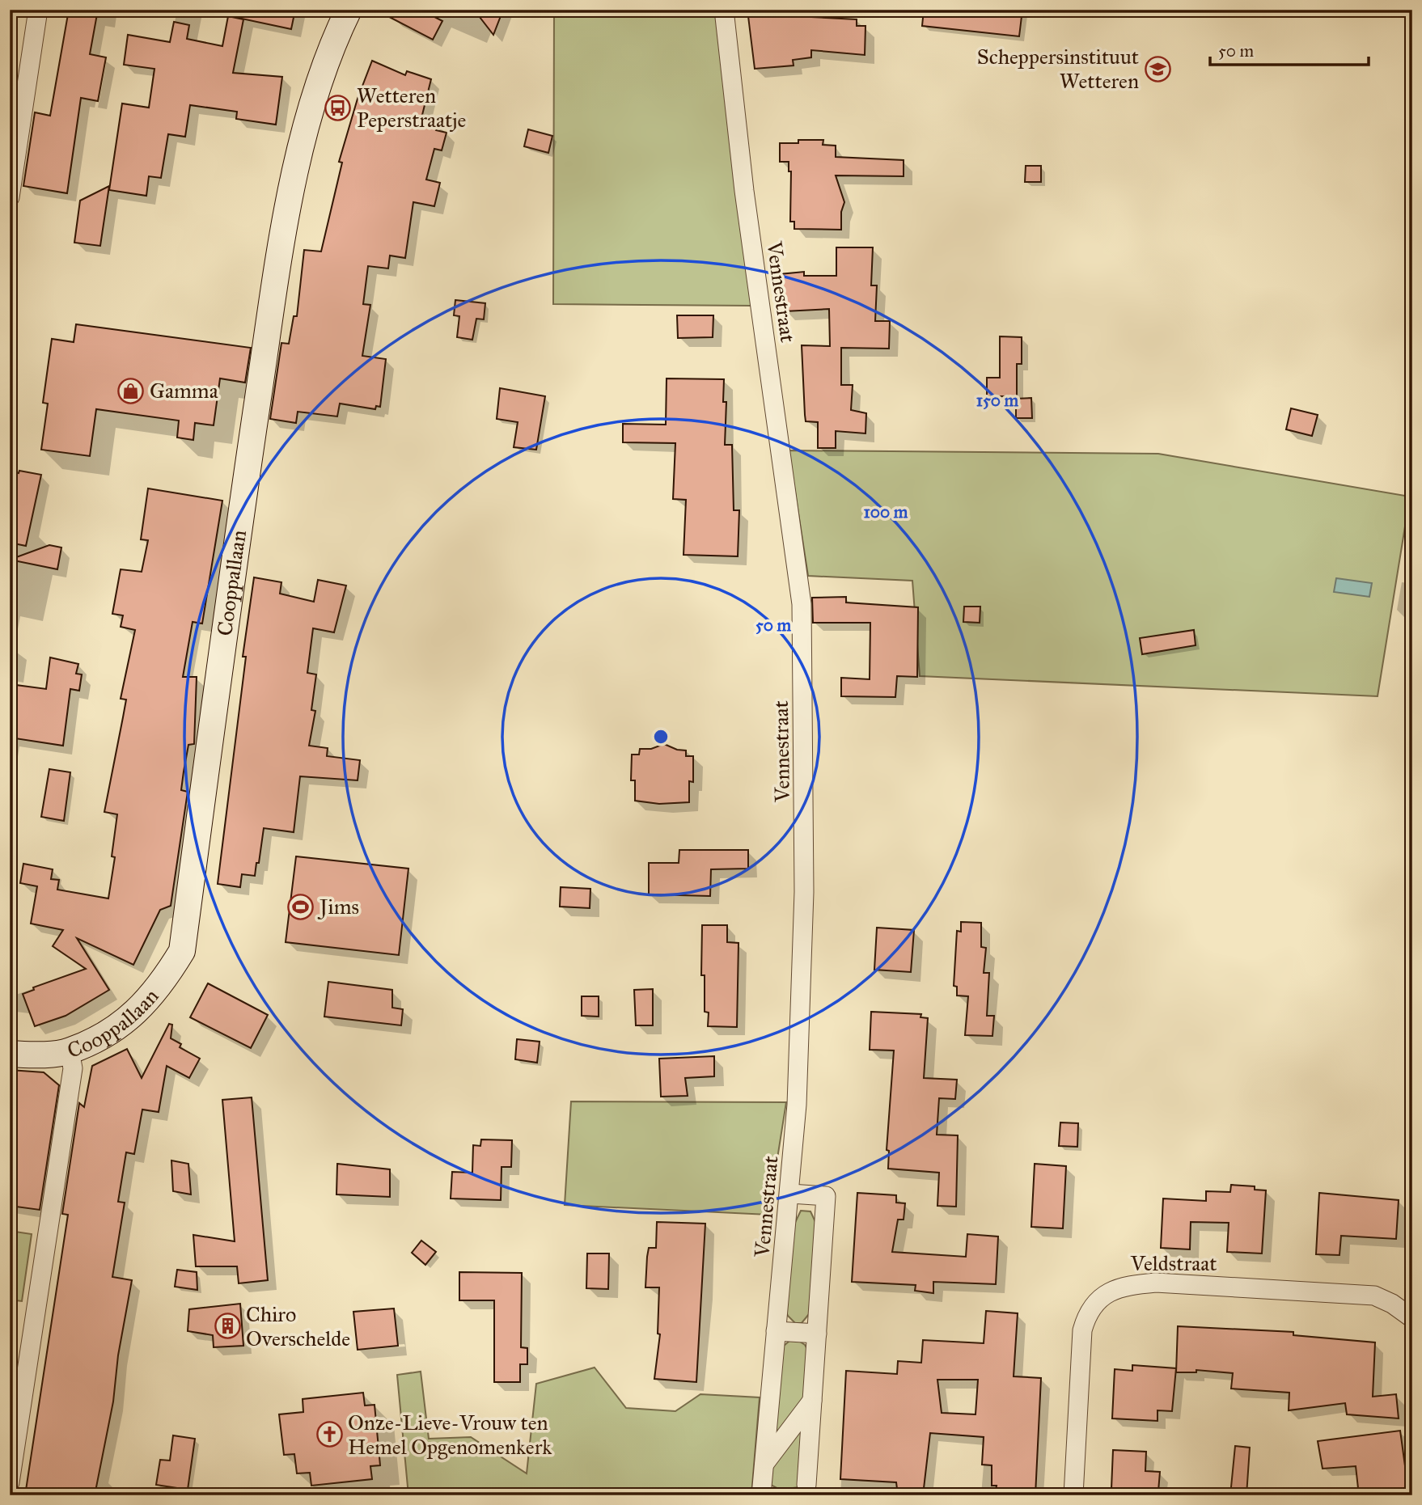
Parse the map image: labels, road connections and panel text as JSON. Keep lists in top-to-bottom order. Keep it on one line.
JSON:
{"streets":{"street":["Vennestraat","Cooppallaan","Veldstraat"]},"places":{"school or university":["Scheppersinstituut Wetteren"],"bus stop":["Wetteren Peperstraatje"],"shop":["Gamma"],"sports":["Jims"],"building":["Chiro Overschelde"],"church":["Onze-Lieve-Vrouw ten Hemel Opgenomenkerk"]},"scale_bar":"50 m","rings":["150 m","100 m","50 m"]}
